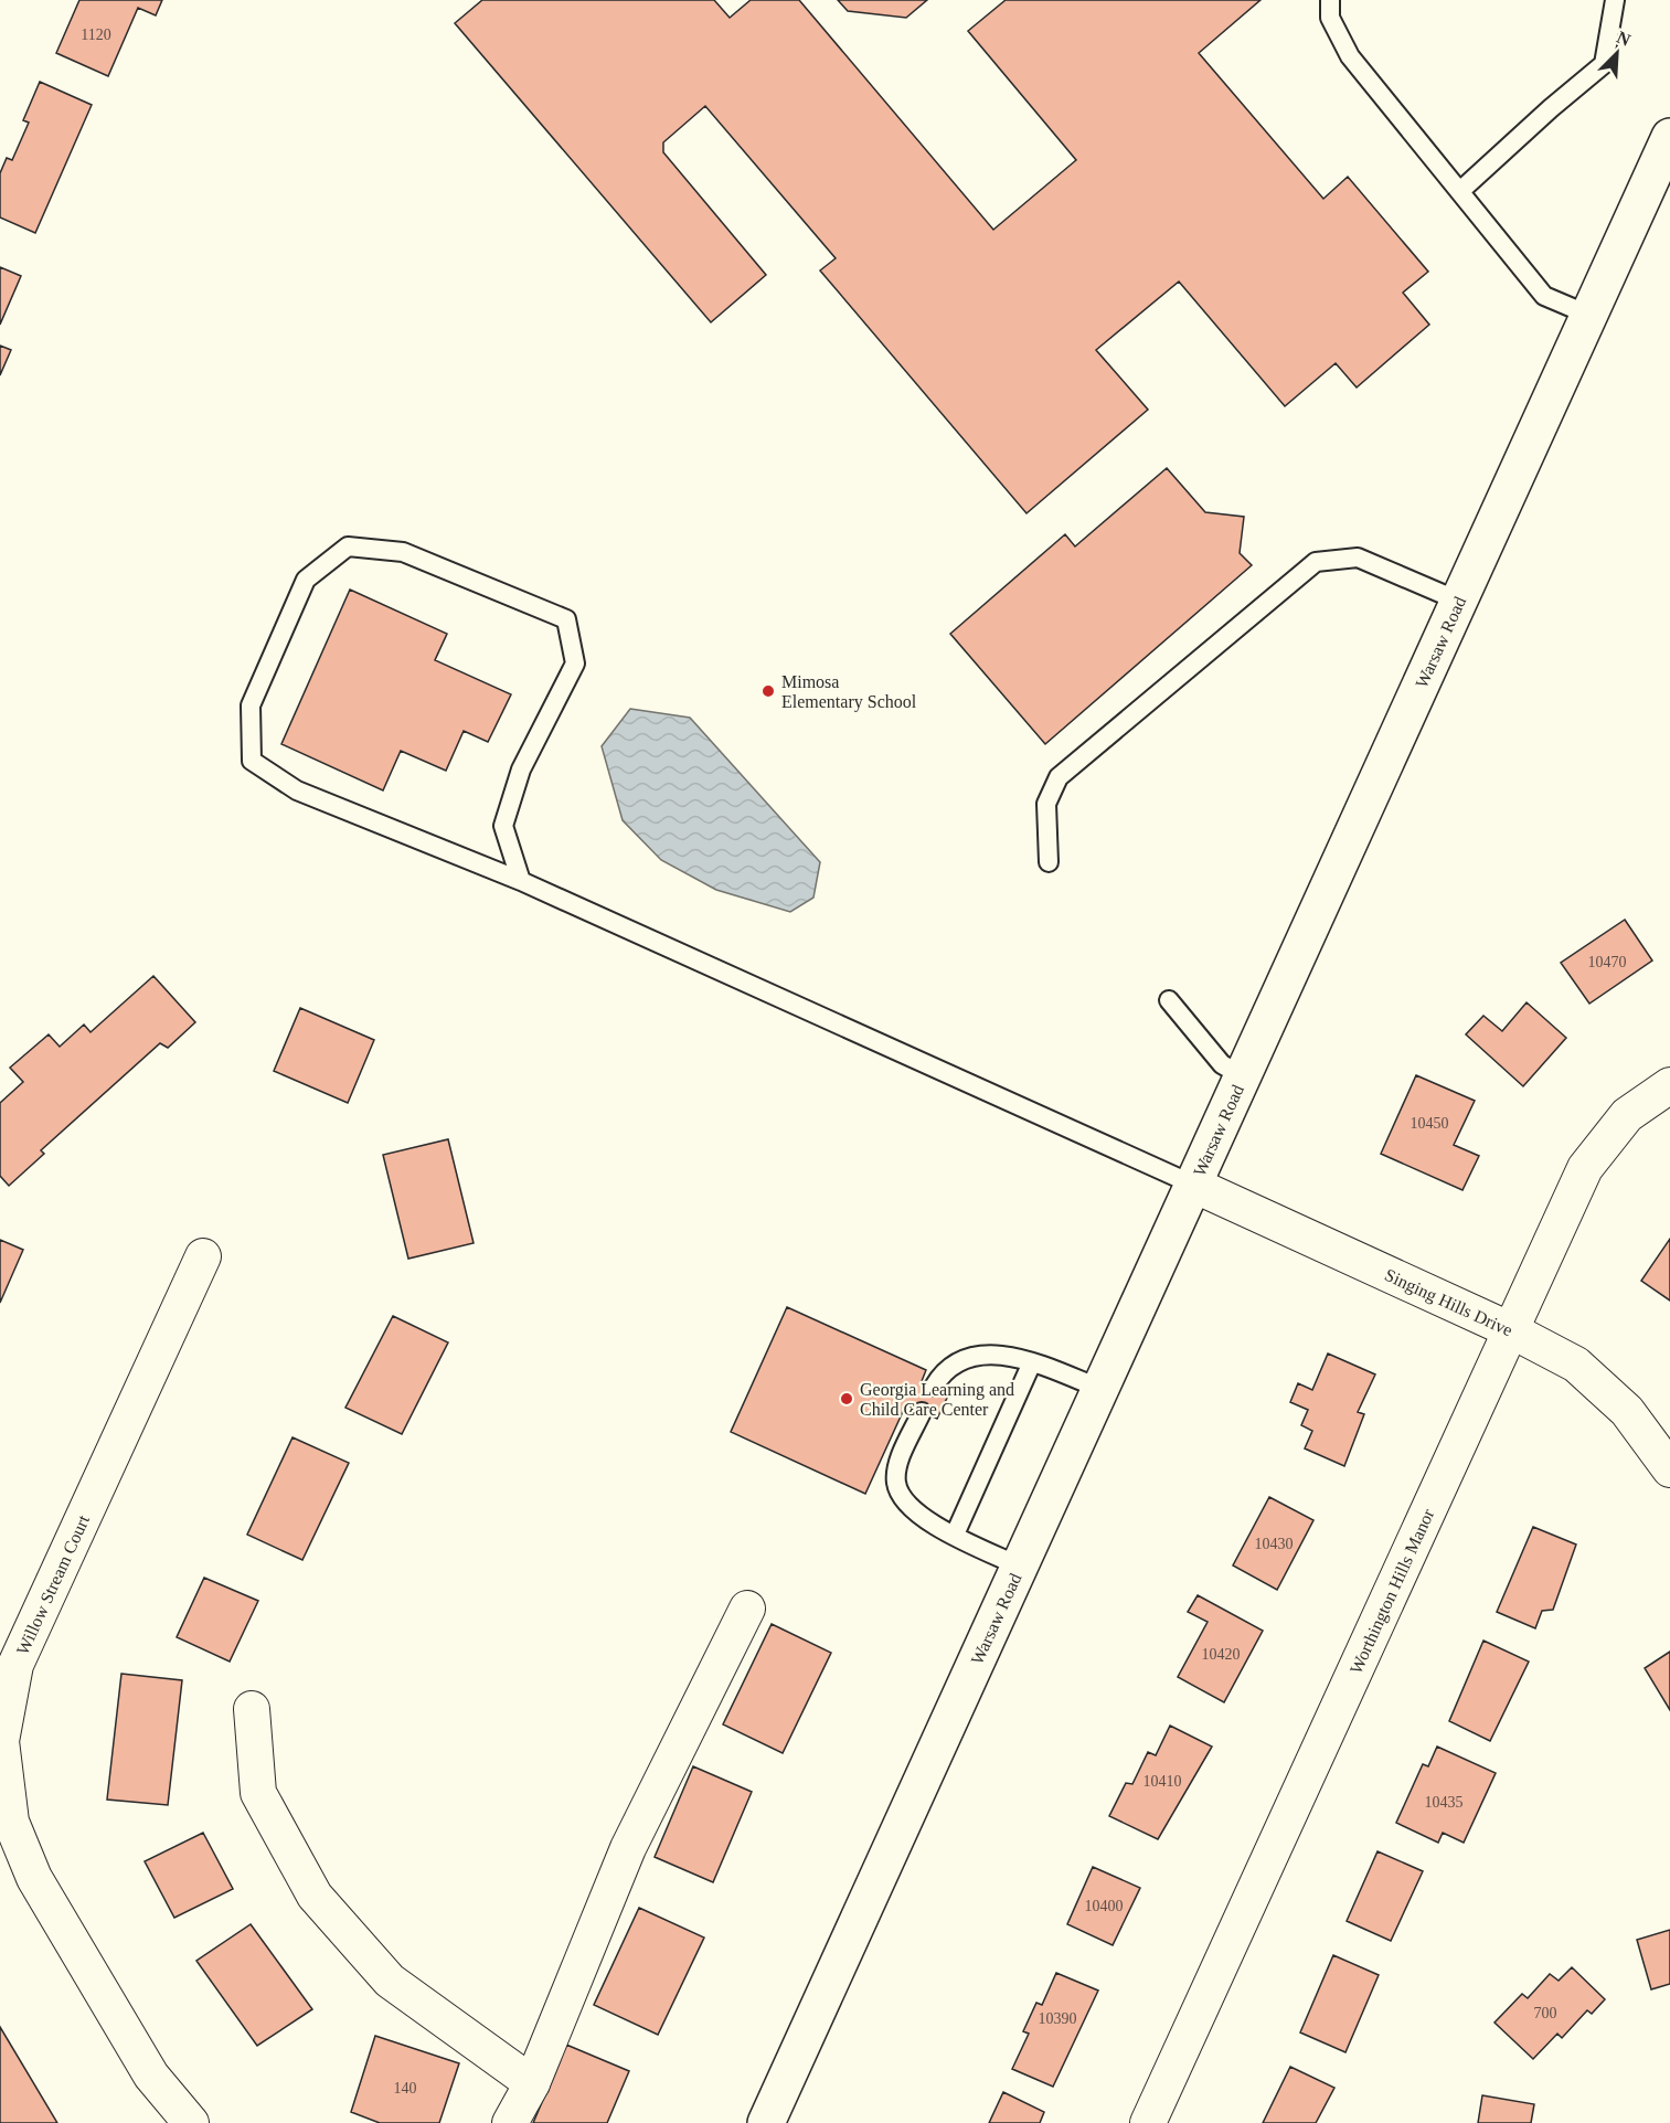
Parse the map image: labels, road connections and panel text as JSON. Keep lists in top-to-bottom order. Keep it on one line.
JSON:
{"streets":{"street":["Warsaw Road","Singing Hills Drive","Willow Stream Court","Worthington Hills Manor"]},"crossings":[["Warsaw Road","Singing Hills Drive"],["Singing Hills Drive","Worthington Hills Manor"]],"places":["Mimosa Elementary School","Georgia Learning and Child Care Center"],"house_numbers":["1120","10470","10450","10430","10420","10410","10435","10400","700","10390","140"],"north":"top right"}
